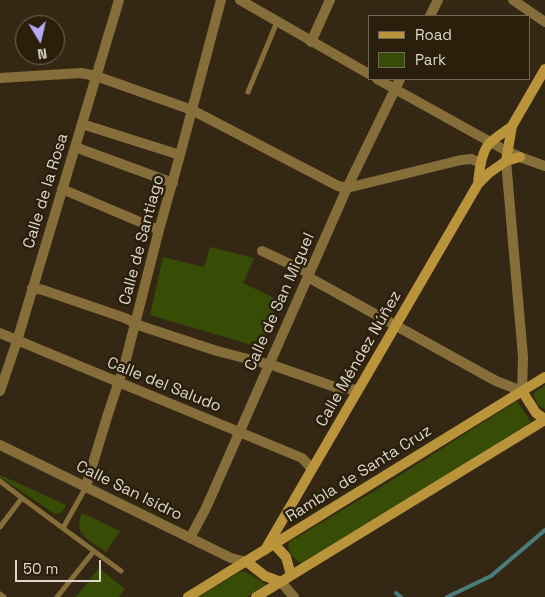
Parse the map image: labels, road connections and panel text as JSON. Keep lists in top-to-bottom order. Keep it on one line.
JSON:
{"streets":{"main road":["Calle Méndez Núñez","Rambla de Santa Cruz"],"street":["Calle de la Rosa","Calle de Santiago","Calle de San Miguel","Calle del Saludo","Calle San Isidro"]},"crossings":[["Calle de la Rosa","Calle del Saludo"],["Calle de Santiago","Calle del Saludo"],["Calle de Santiago","Calle San Isidro"],["Calle de San Miguel","Calle del Saludo"],["Calle de San Miguel","Calle San Isidro"],["Calle Méndez Núñez","Calle del Saludo"],["Calle Méndez Núñez","Rambla de Santa Cruz"],["Rambla de Santa Cruz","Calle San Isidro"]],"legend":["Road","Park"],"scale_bar":"50 m","north":"bottom"}
